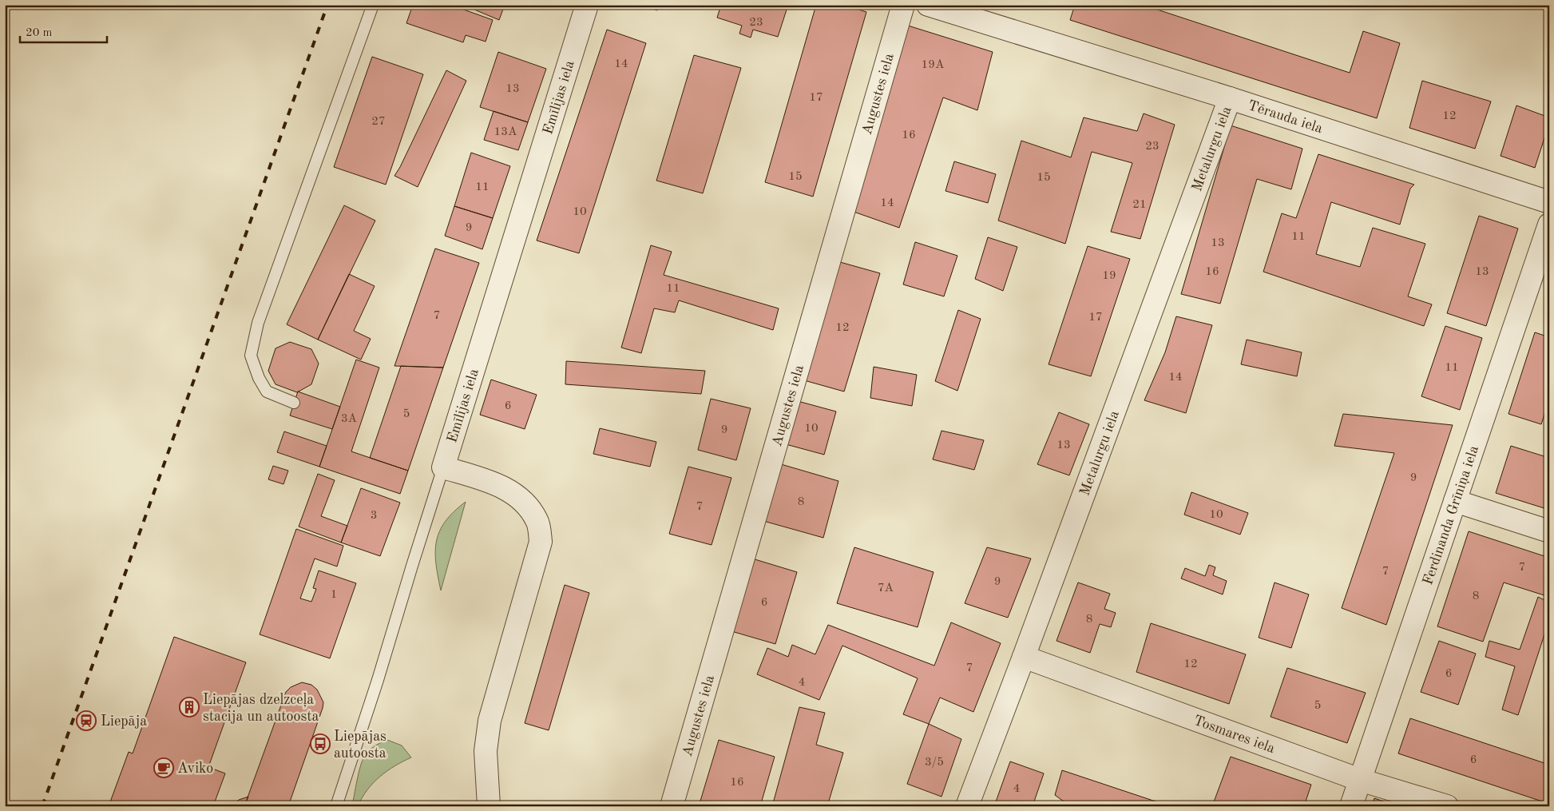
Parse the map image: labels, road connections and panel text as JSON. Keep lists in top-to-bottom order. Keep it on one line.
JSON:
{"streets":{"street":["Augustes iela","Emīlijas iela","Tērauda iela","Metalurgu iela","Ferdinanda Grīniņa iela","Tosmares iela"]},"crossings":[["Tērauda iela","Metalurgu iela"],["Metalurgu iela","Tosmares iela"],["Ferdinanda Grīniņa iela","Tosmares iela"]],"places":{"building":["Liepājas dzelzceļa stacija un autoosta"],"station":["Liepāja"],"bus stop":["Liepājas autoosta"],"cafe":["Aviko"]},"house_numbers":["23","14","19A","13","17","12","27","13A","16","23","15","15","11","14","21","10","9","11","13","16","13","19","11","7","17","12","11","14","6","5","3A","10","9","13","9","8","7","10","3","7","7","9","7A","1","8","6","8","12","7","6","4","5","6","3/5","16","4"],"scale_bar":"20 m"}
